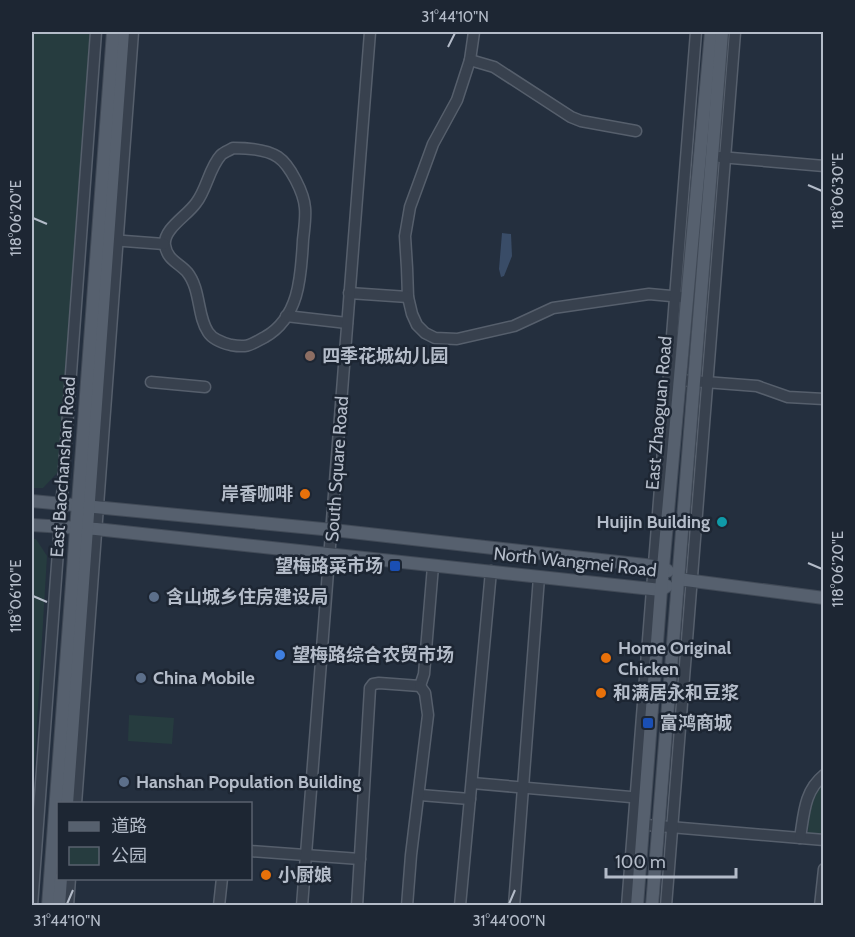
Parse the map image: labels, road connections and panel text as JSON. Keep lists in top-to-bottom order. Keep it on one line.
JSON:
{"streets":{"main road":["East Zhaoguan Road","East Baochanshan Road","North Wangmei Road"],"street":["South Square Road"]},"crossings":[["East Zhaoguan Road","North Wangmei Road"],["East Baochanshan Road","North Wangmei Road"],["South Square Road","North Wangmei Road"]],"places":{"other":["四季花城幼儿园","岸香咖啡","Huijin Building","含山城乡住房建设局","望梅路综合农贸市场","Home Original Chicken","China Mobile","和满居永和豆浆","Hanshan Population Building","小厨娘"],"transit":["望梅路菜市场","富鸿商城"]},"legend":["道路","公园"],"scale_bar":"100 m","coordinates":["31°44'10\"N","118°06'30\"E","118°06'20\"E","118°06'10\"E","31°44'00\"N"]}
